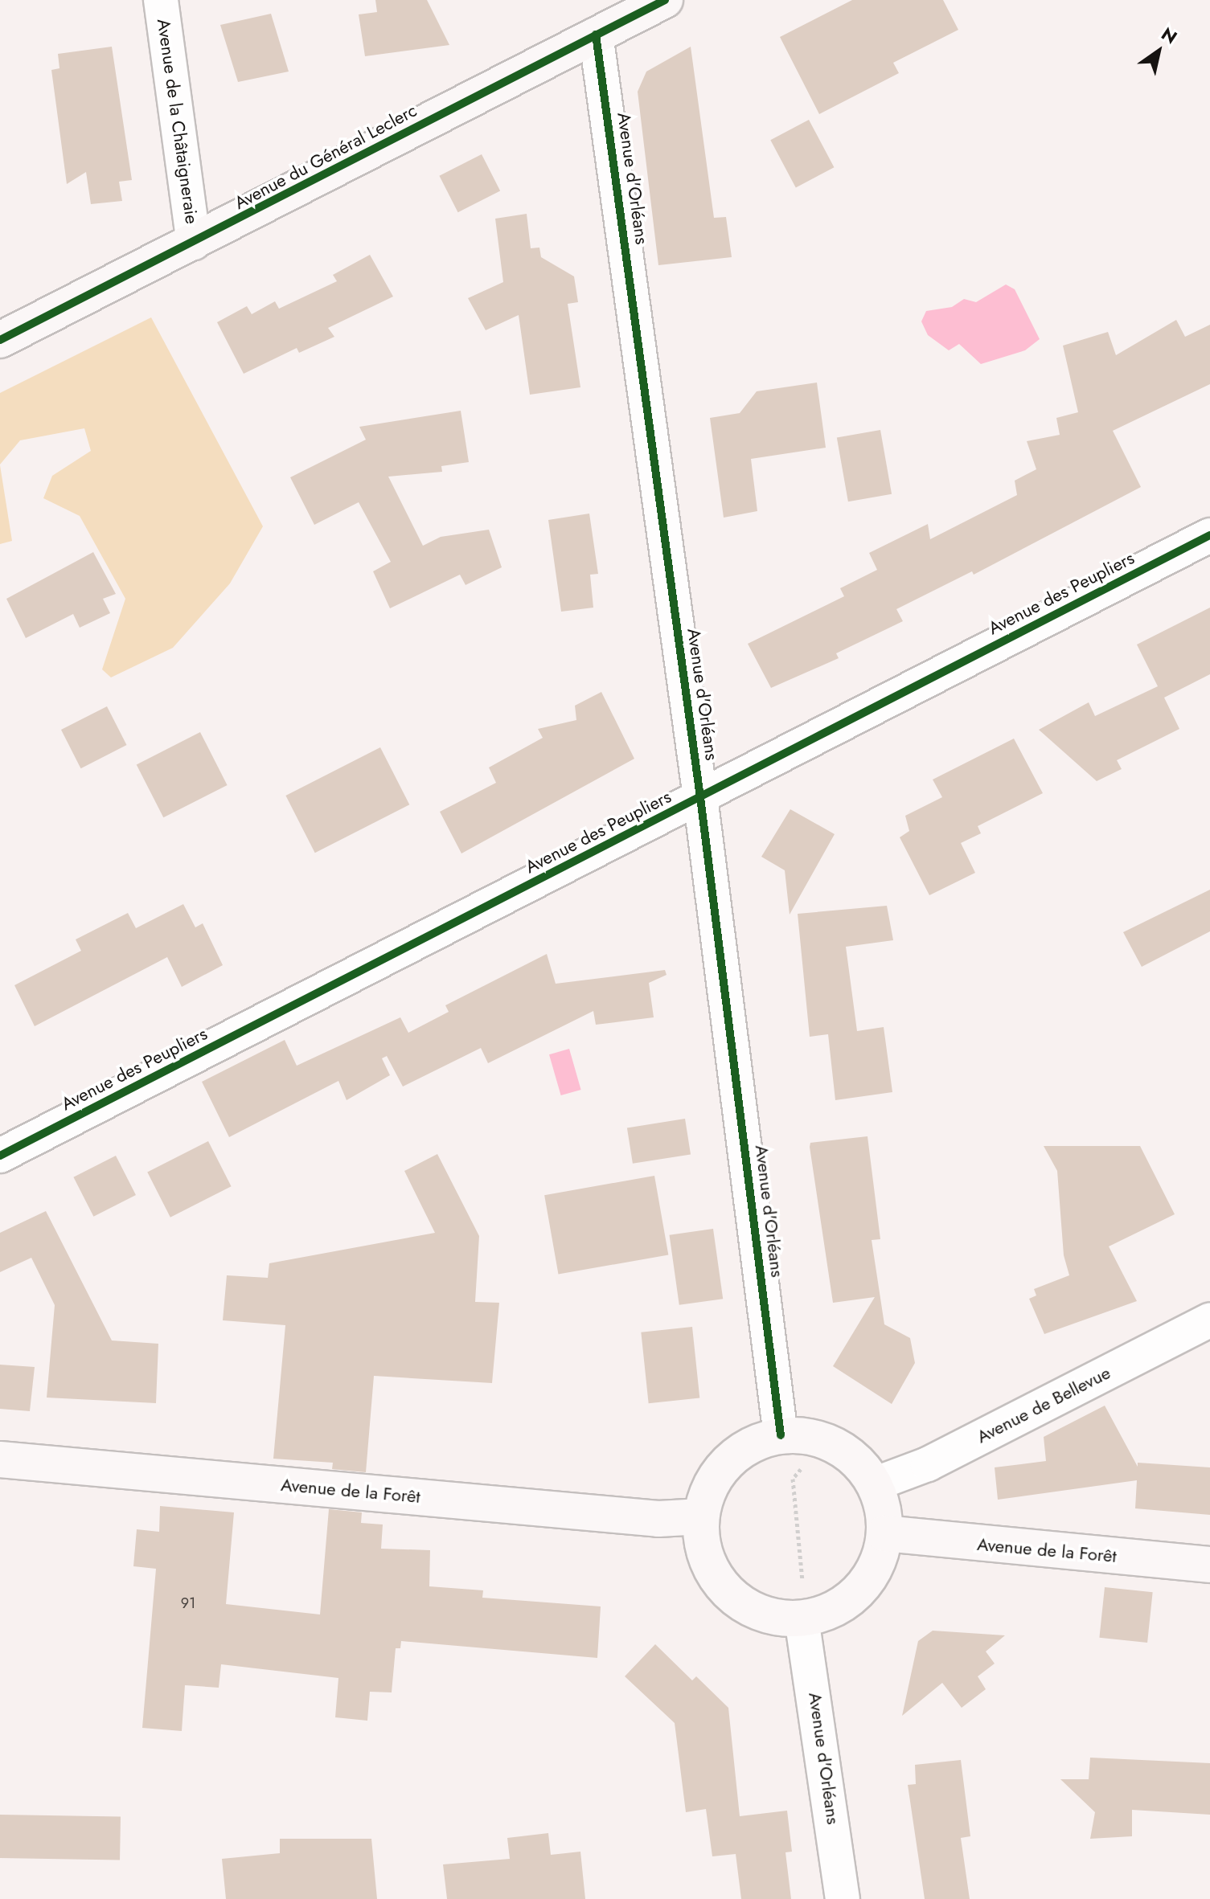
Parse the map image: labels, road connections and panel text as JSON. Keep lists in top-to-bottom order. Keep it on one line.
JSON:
{"streets":{"street":["Avenue de la Châtaigneraie","Avenue du Général Leclerc","Avenue d'Orléans","Avenue des Peupliers","Avenue de Bellevue","Avenue de la Forêt"]},"crossings":[["Avenue de la Châtaigneraie","Avenue du Général Leclerc"],["Avenue du Général Leclerc","Avenue d'Orléans"],["Avenue d'Orléans","Avenue des Peupliers"]],"house_numbers":["91"],"north":"top right"}
